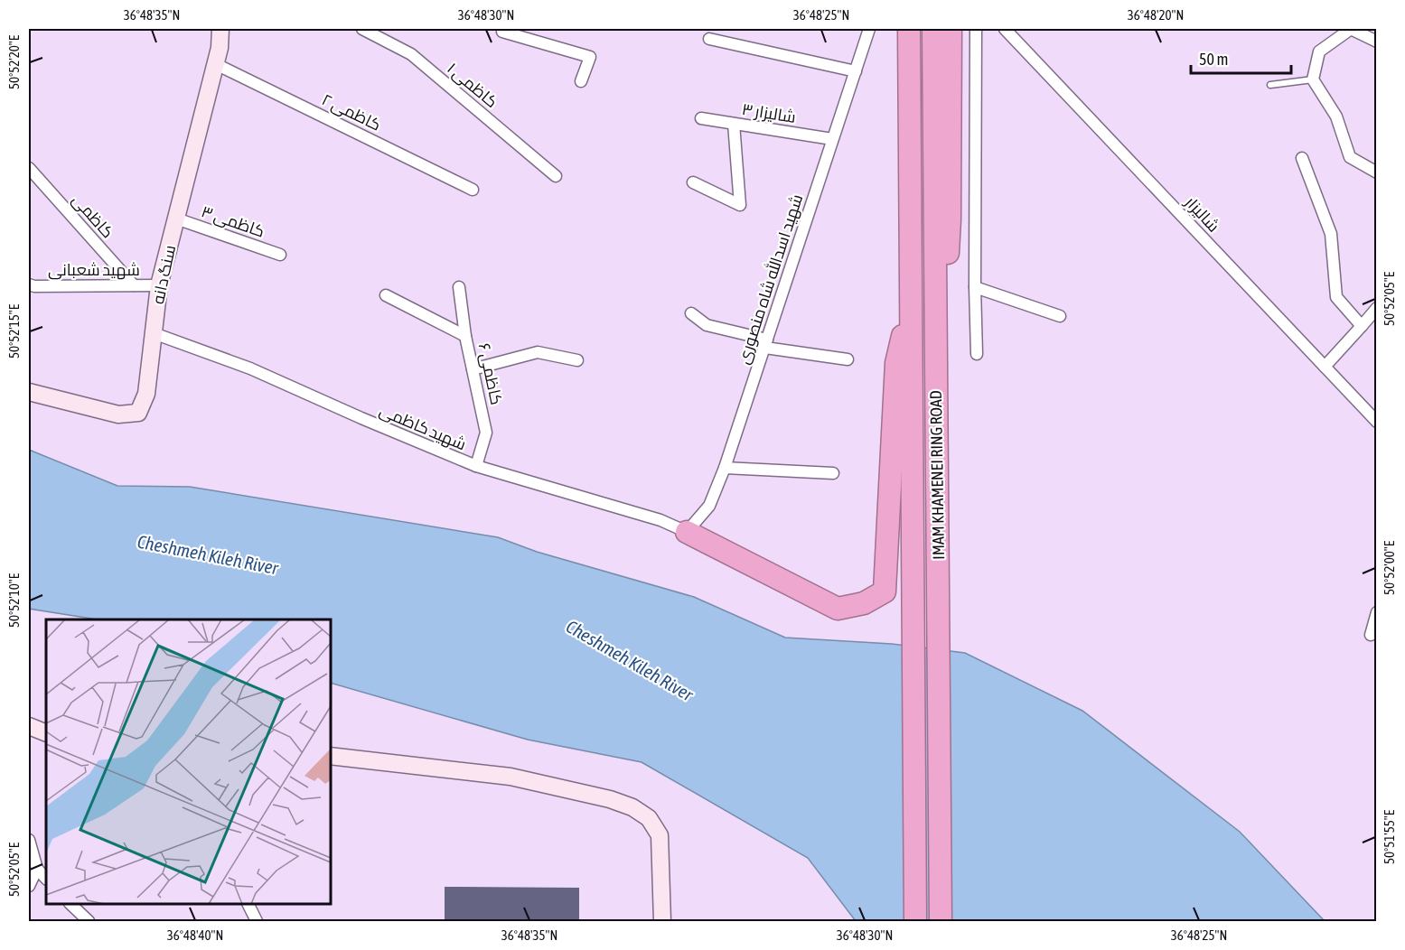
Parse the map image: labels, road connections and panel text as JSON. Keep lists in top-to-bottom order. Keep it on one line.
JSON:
{"streets":{"highway":["IMAM KHAMENEI RING ROAD"],"street":["کاظمی ۱","کاظمی ۲","شالیزار ۳","شالیزار","کاظمی","کاظمی ۳","شهید شعبانی","سنگ دانه","شهید اسدالله شاه منصوری","کاظمی ۶","شهید کاظمی"]},"crossings":[["کاظمی ۲","سنگ دانه"],["شالیزار ۳","شهید اسدالله شاه منصوری"],["کاظمی","شهید شعبانی"],["کاظمی ۳","سنگ دانه"],["شهید شعبانی","سنگ دانه"],["سنگ دانه","شهید کاظمی"],["شهید اسدالله شاه منصوری","شهید کاظمی"],["کاظمی ۶","شهید کاظمی"]],"water":["Cheshmeh Kileh River"],"scale_bar":"50 m","coordinates":["36°48'35\"N","36°48'30\"N","36°48'25\"N","36°48'20\"N","50°52'20\"E","50°52'05\"E","50°52'15\"E","50°52'00\"E","50°52'10\"E","50°51'55\"E","36°48'40\"N"]}
